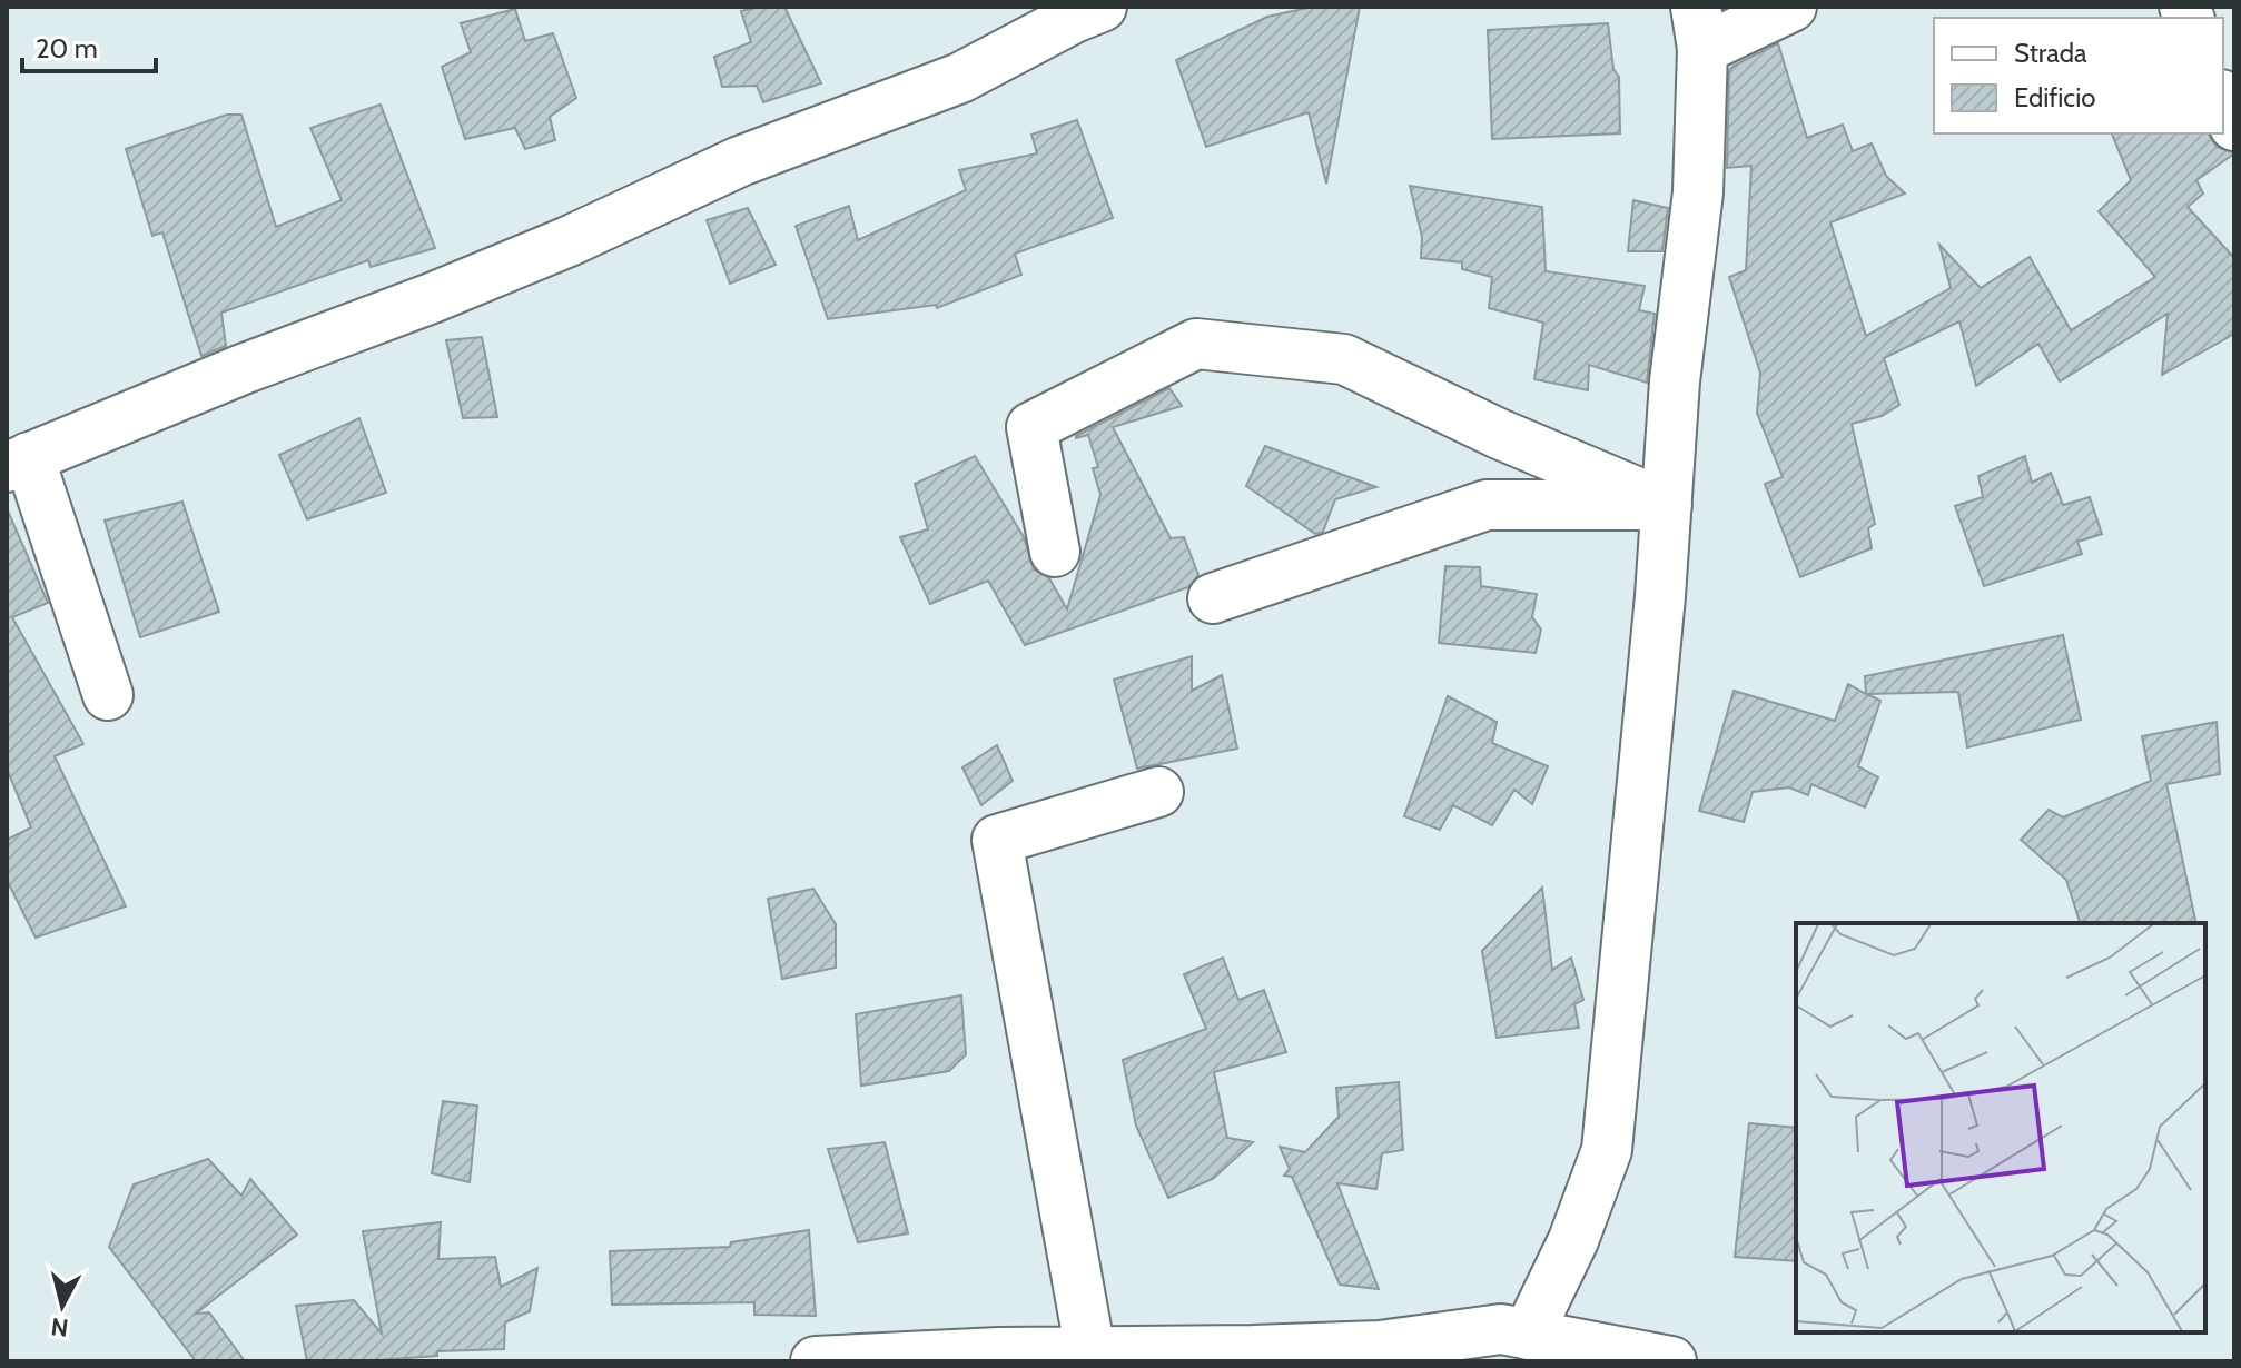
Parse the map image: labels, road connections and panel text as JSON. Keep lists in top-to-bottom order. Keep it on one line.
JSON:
{"legend":["Strada","Edificio"],"scale_bar":"20 m","north":"bottom"}
